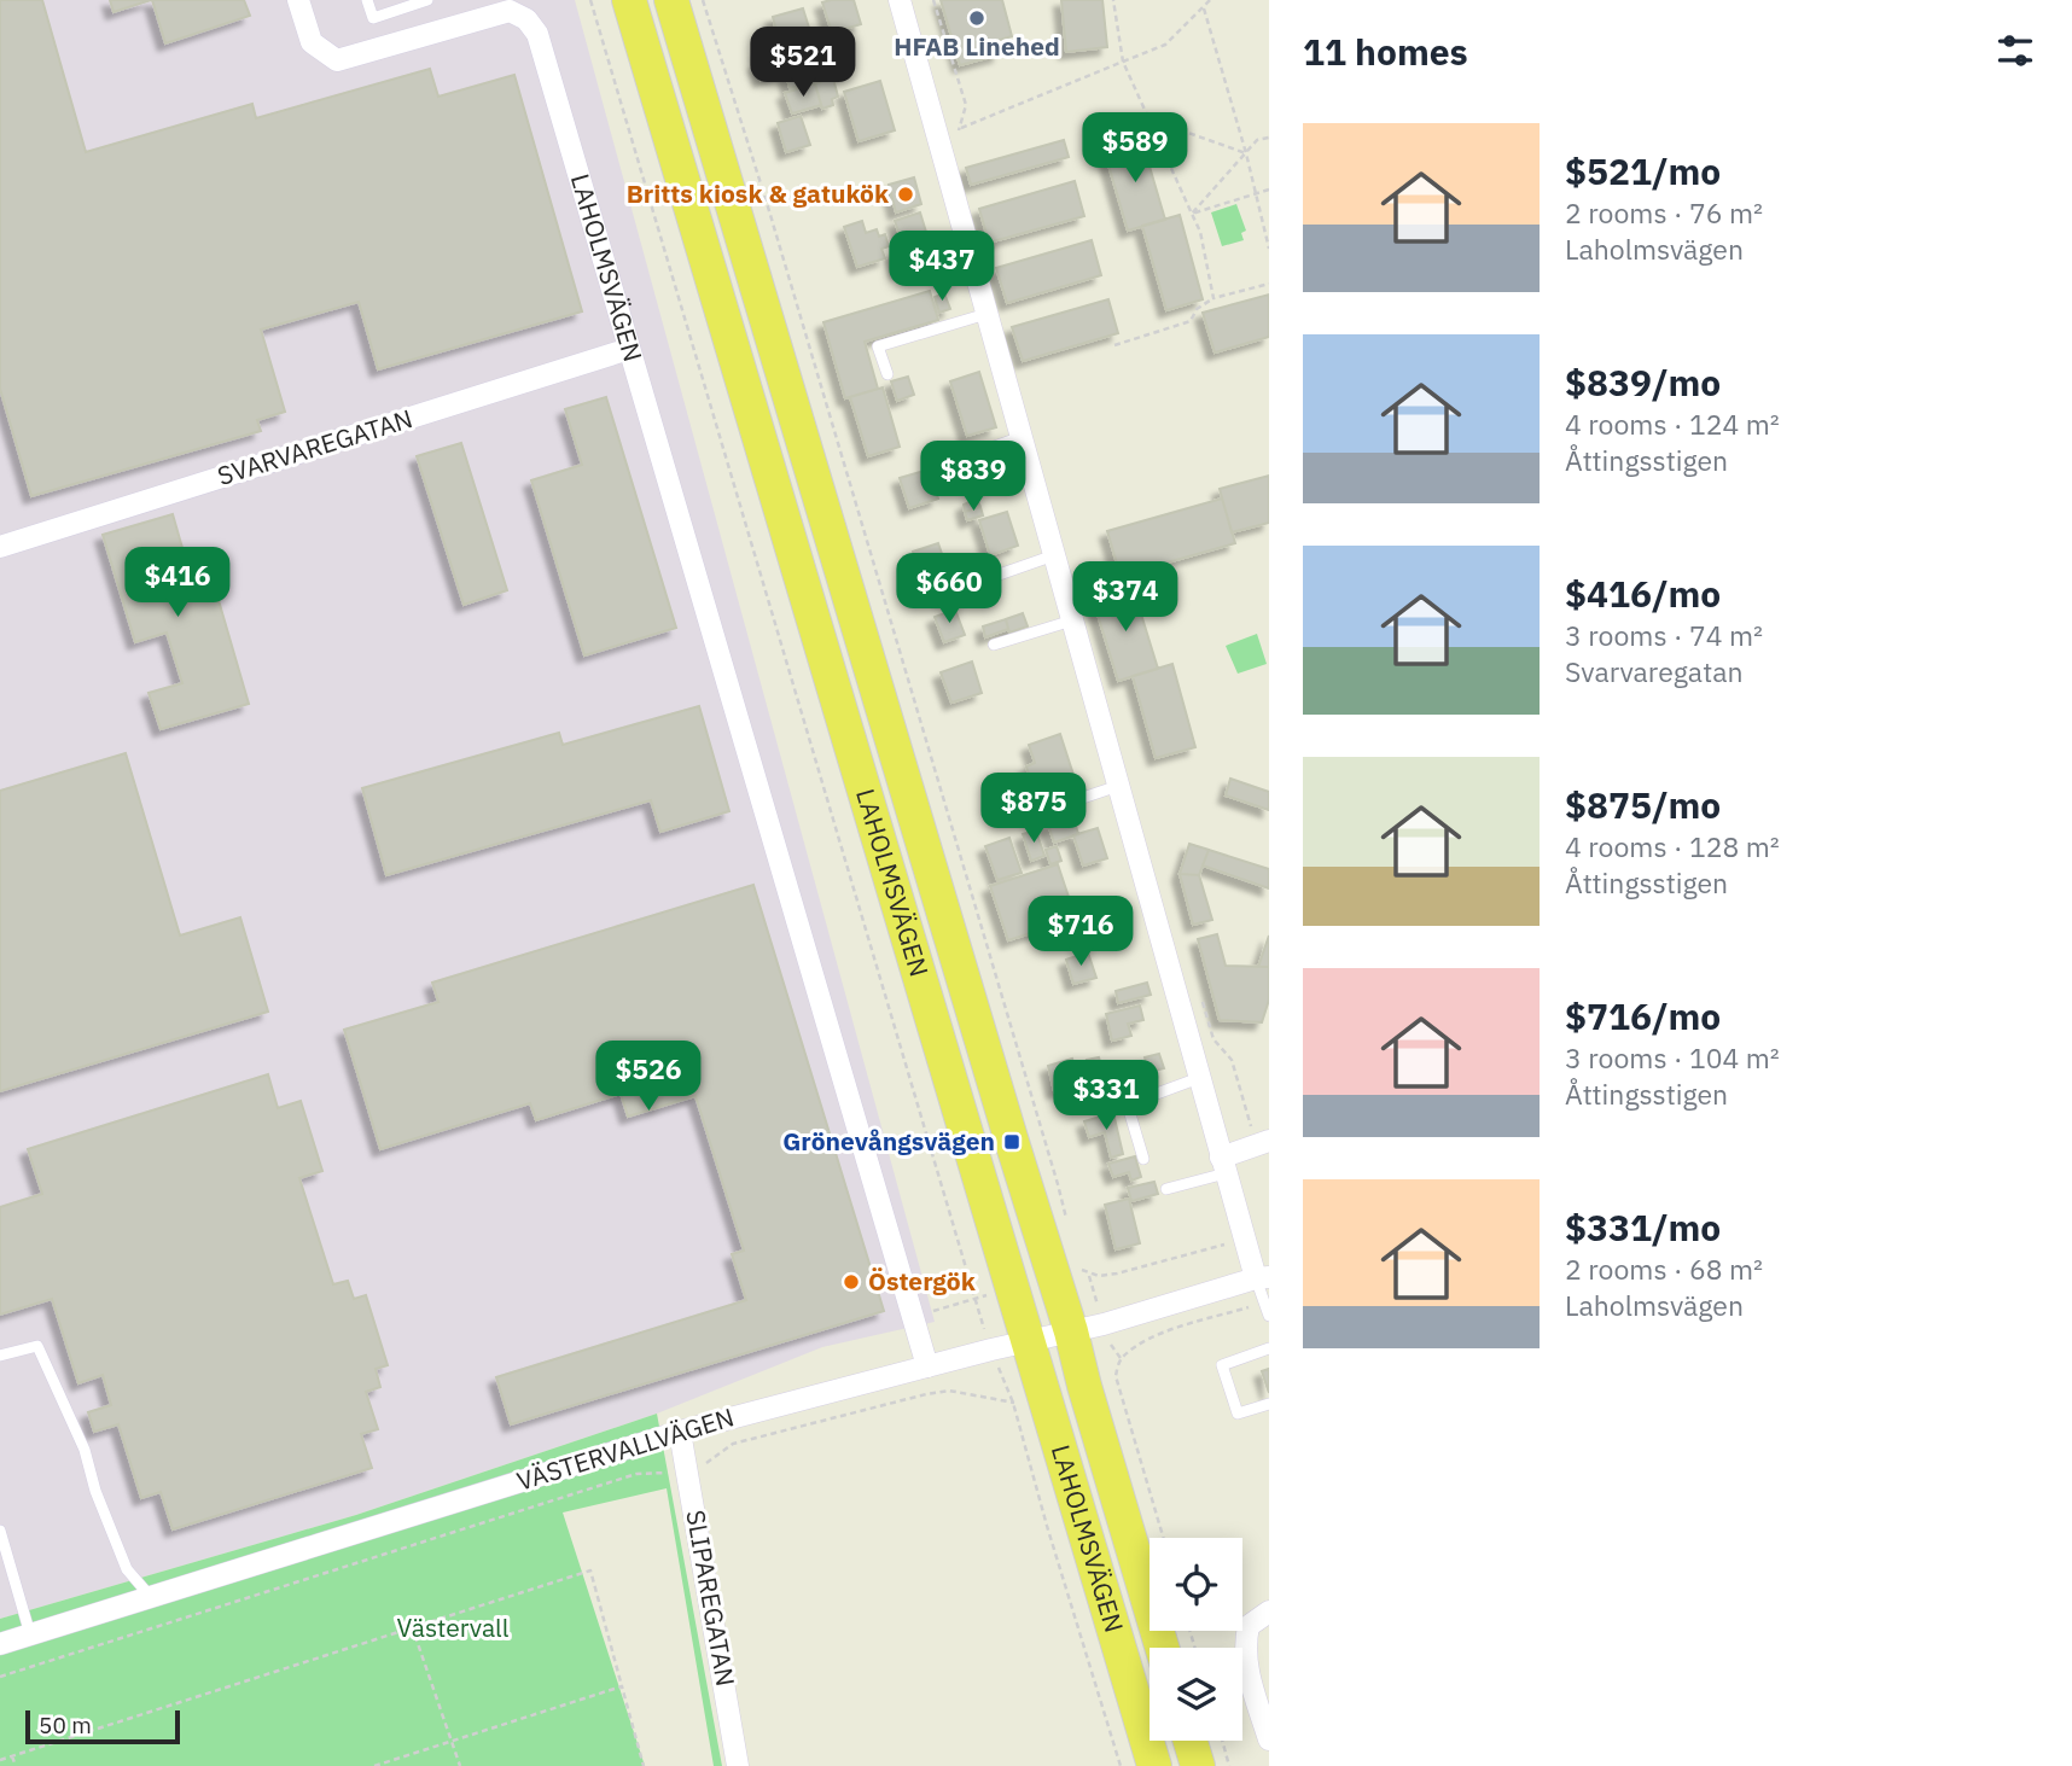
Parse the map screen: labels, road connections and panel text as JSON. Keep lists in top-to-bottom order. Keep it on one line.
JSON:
{"streets":{"highway":["LAHOLMSVÄGEN"],"street":["SVARVAREGATAN","VÄSTERVALLVÄGEN","SLIPAREGATAN"]},"crossings":[["LAHOLMSVÄGEN","SVARVAREGATAN"],["LAHOLMSVÄGEN","VÄSTERVALLVÄGEN"],["VÄSTERVALLVÄGEN","SLIPAREGATAN"]],"parks":["Västervall"],"places":{"other":["HFAB Linehed","Britts kiosk & gatukök","Östergök"],"transit":["Grönevångsvägen"]},"scale_bar":"50 m","page":{"heading":"11 homes","price":["$521","$589","$437","$839","$416","$660","$374","$875","$716","$526","$331"],"list":[{"name":"$521/mo","note":"2 rooms · 76 m² · Laholmsvägen"},{"name":"$839/mo","note":"4 rooms · 124 m² · Åttingsstigen"},{"name":"$416/mo","note":"3 rooms · 74 m² · Svarvaregatan"},{"name":"$875/mo","note":"4 rooms · 128 m² · Åttingsstigen"},{"name":"$716/mo","note":"3 rooms · 104 m² · Åttingsstigen"},{"name":"$331/mo","note":"2 rooms · 68 m² · Laholmsvägen"}],"scale":"50 m"}}
